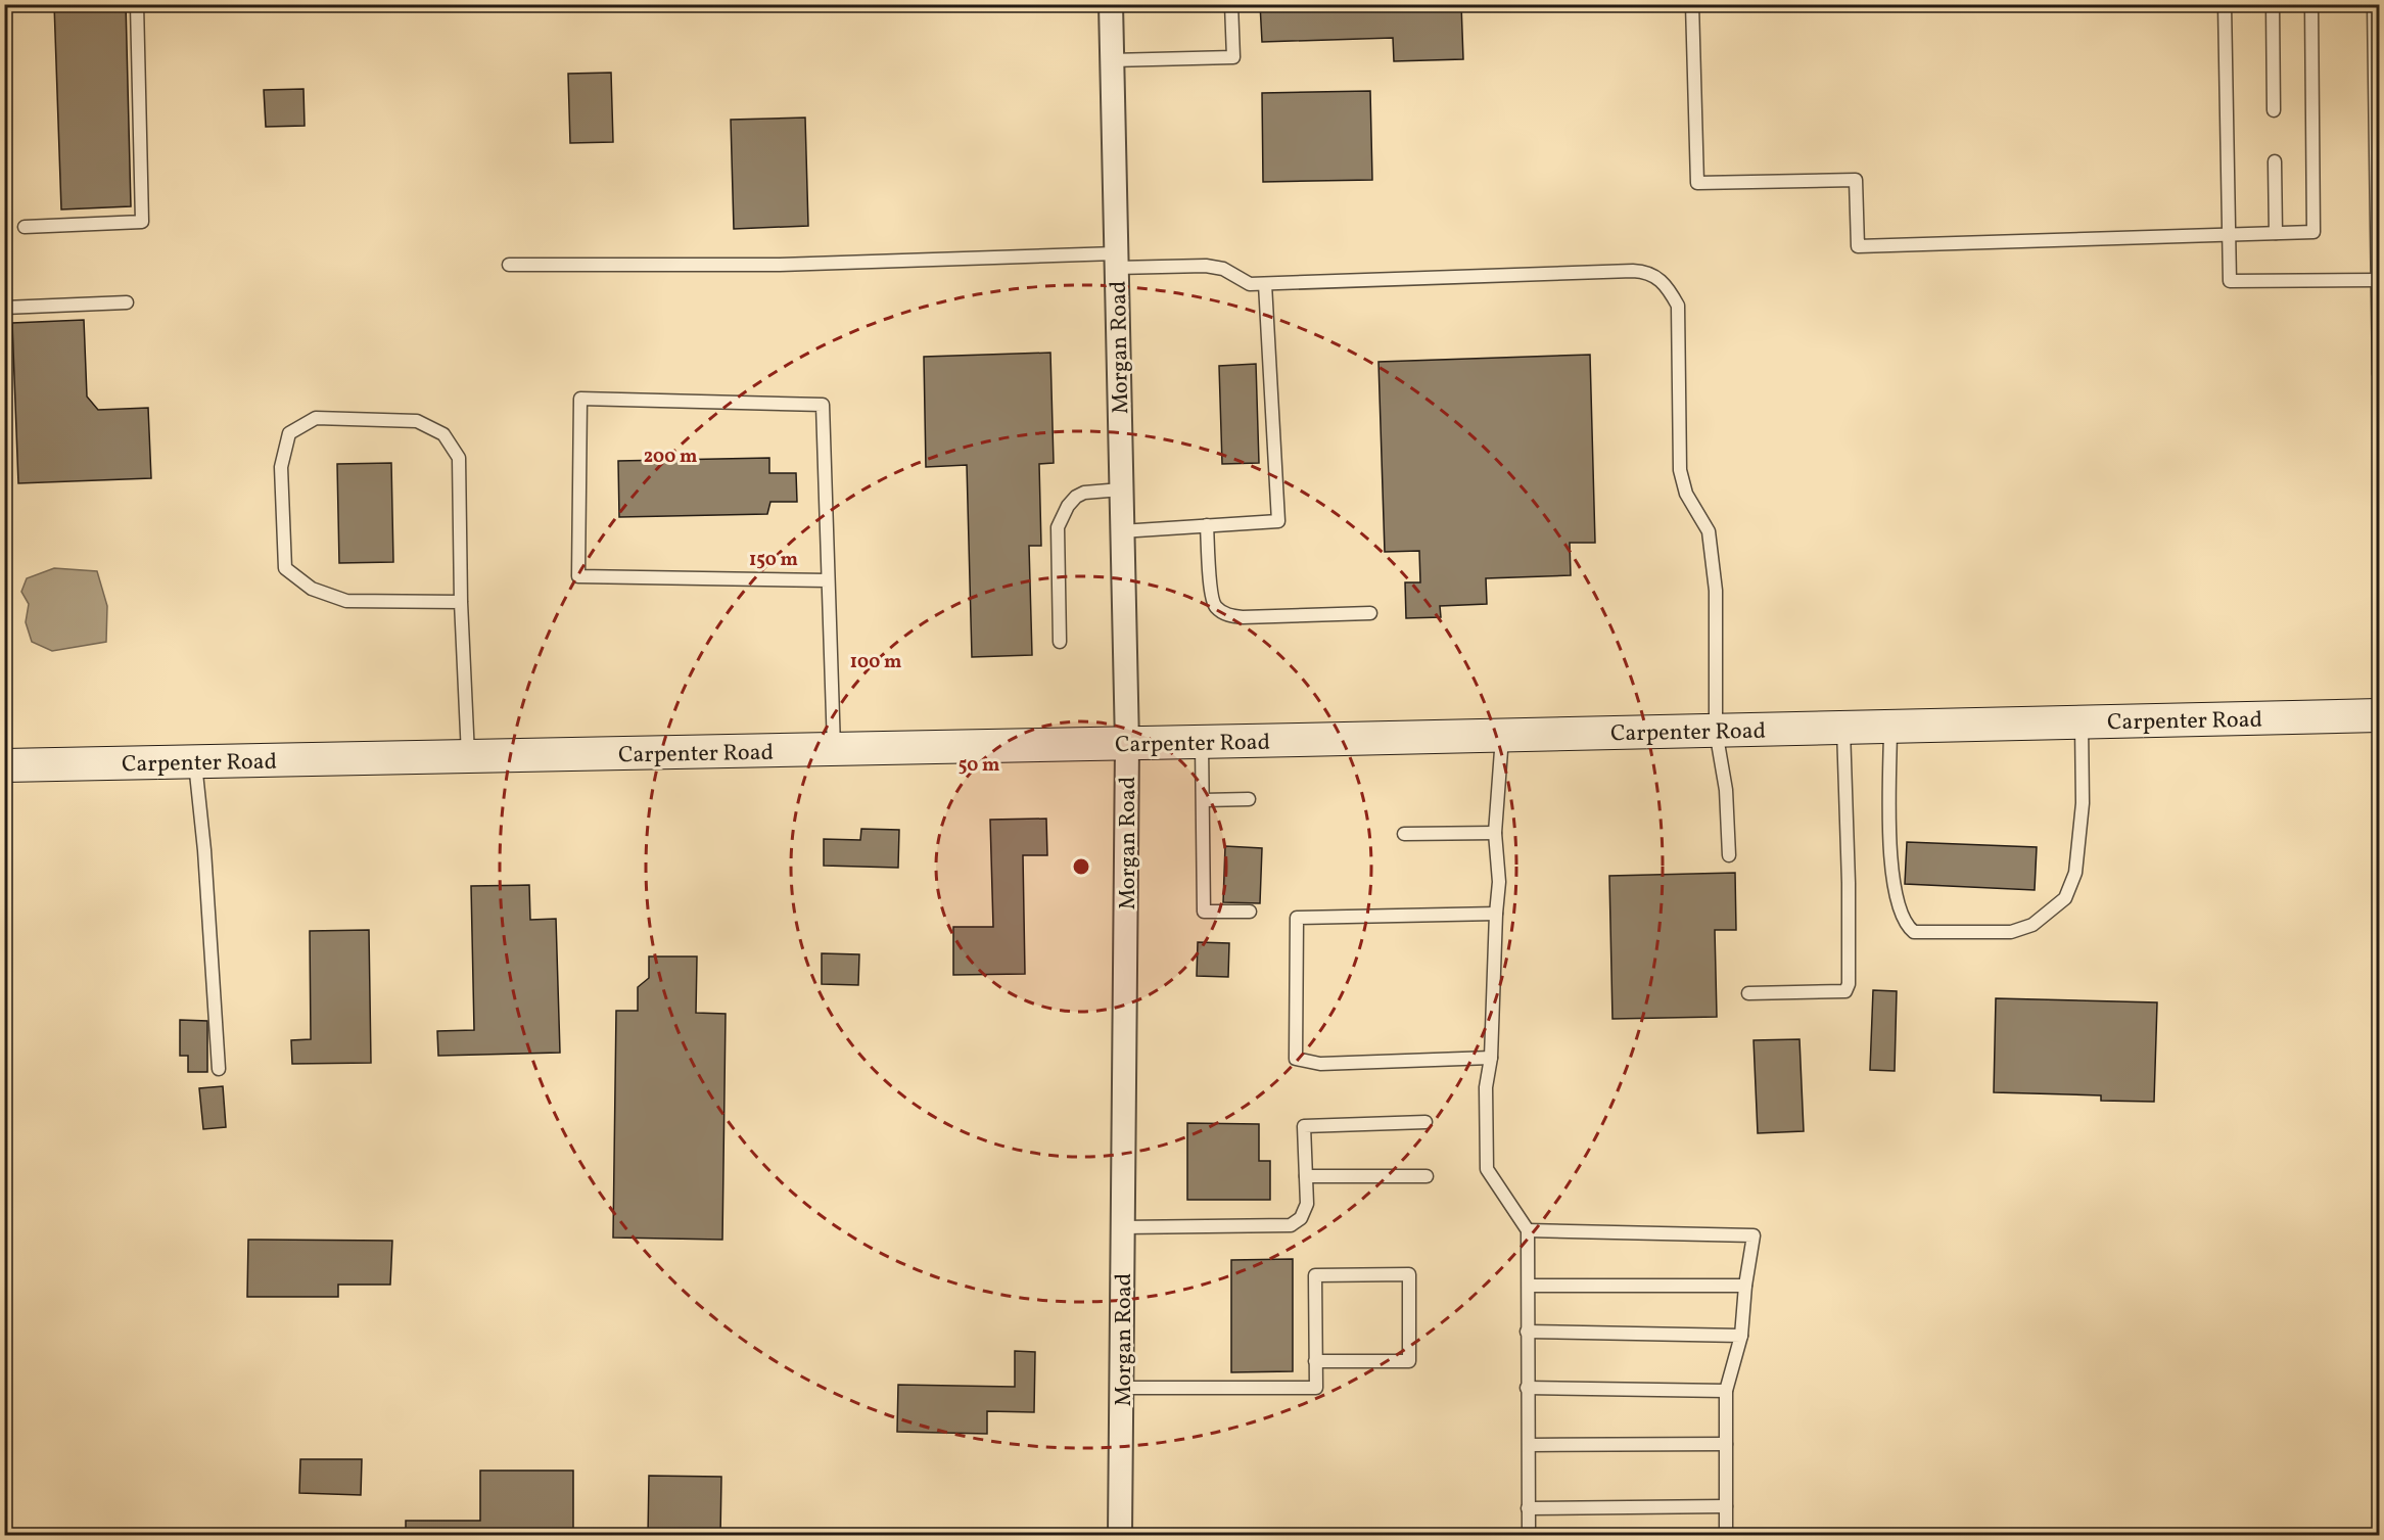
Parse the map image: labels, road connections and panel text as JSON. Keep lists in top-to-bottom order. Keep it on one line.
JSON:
{"streets":{"main road":["Carpenter Road"],"street":["Morgan Road"]},"crossings":[["Morgan Road","Carpenter Road"]],"rings":["200 m","150 m","100 m","50 m"]}
